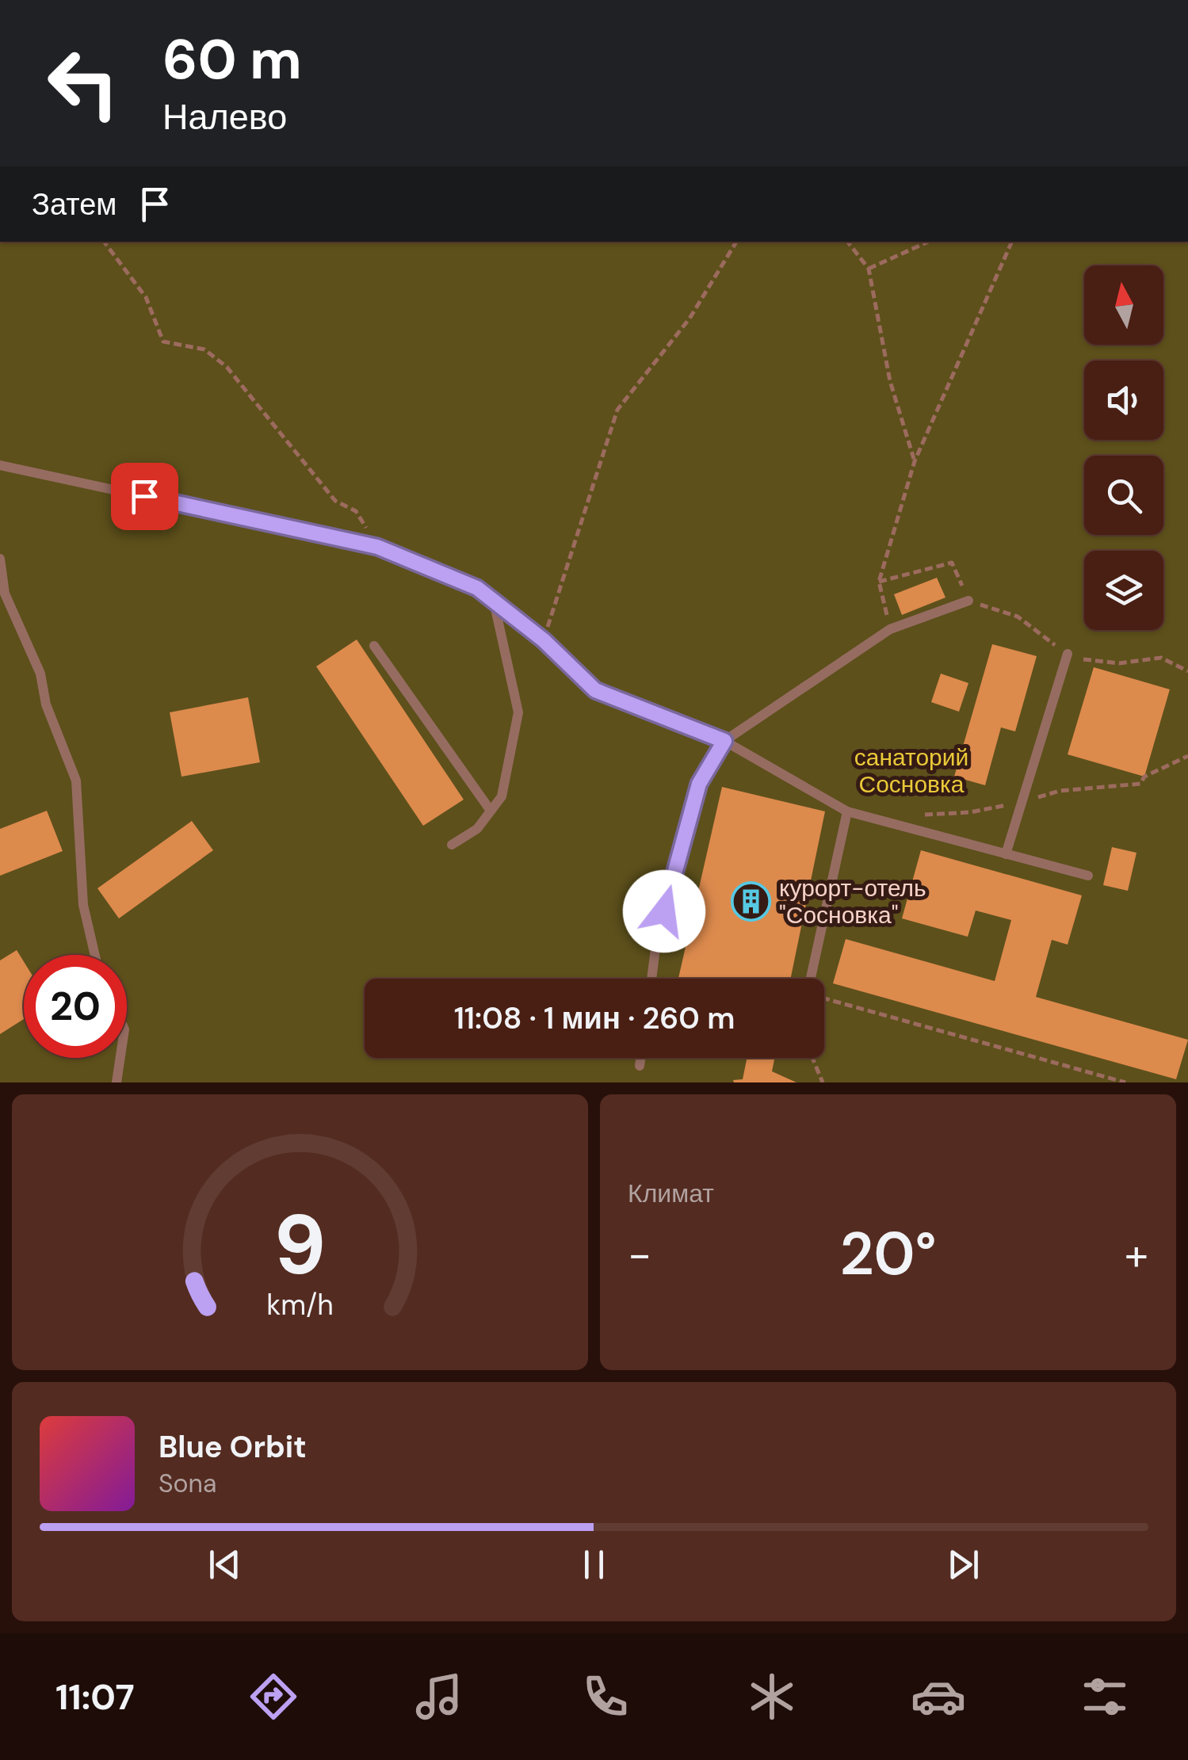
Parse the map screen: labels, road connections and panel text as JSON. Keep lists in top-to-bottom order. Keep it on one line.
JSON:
{"parks":["санаторий Сосновка"],"places":{"building":["курорт-отель \"Сосновка\""]},"north":"top","page":{"turn":["60 m","Налево"],"then":"Затем","limit":"20","trip":"11:08 · 1 мин · 260 m","tile":"Климат","heat":["−","20°","+"],"song":["Blue Orbit","Sona"],"tabs":"11:07","gauge":["9","km/h"]}}
